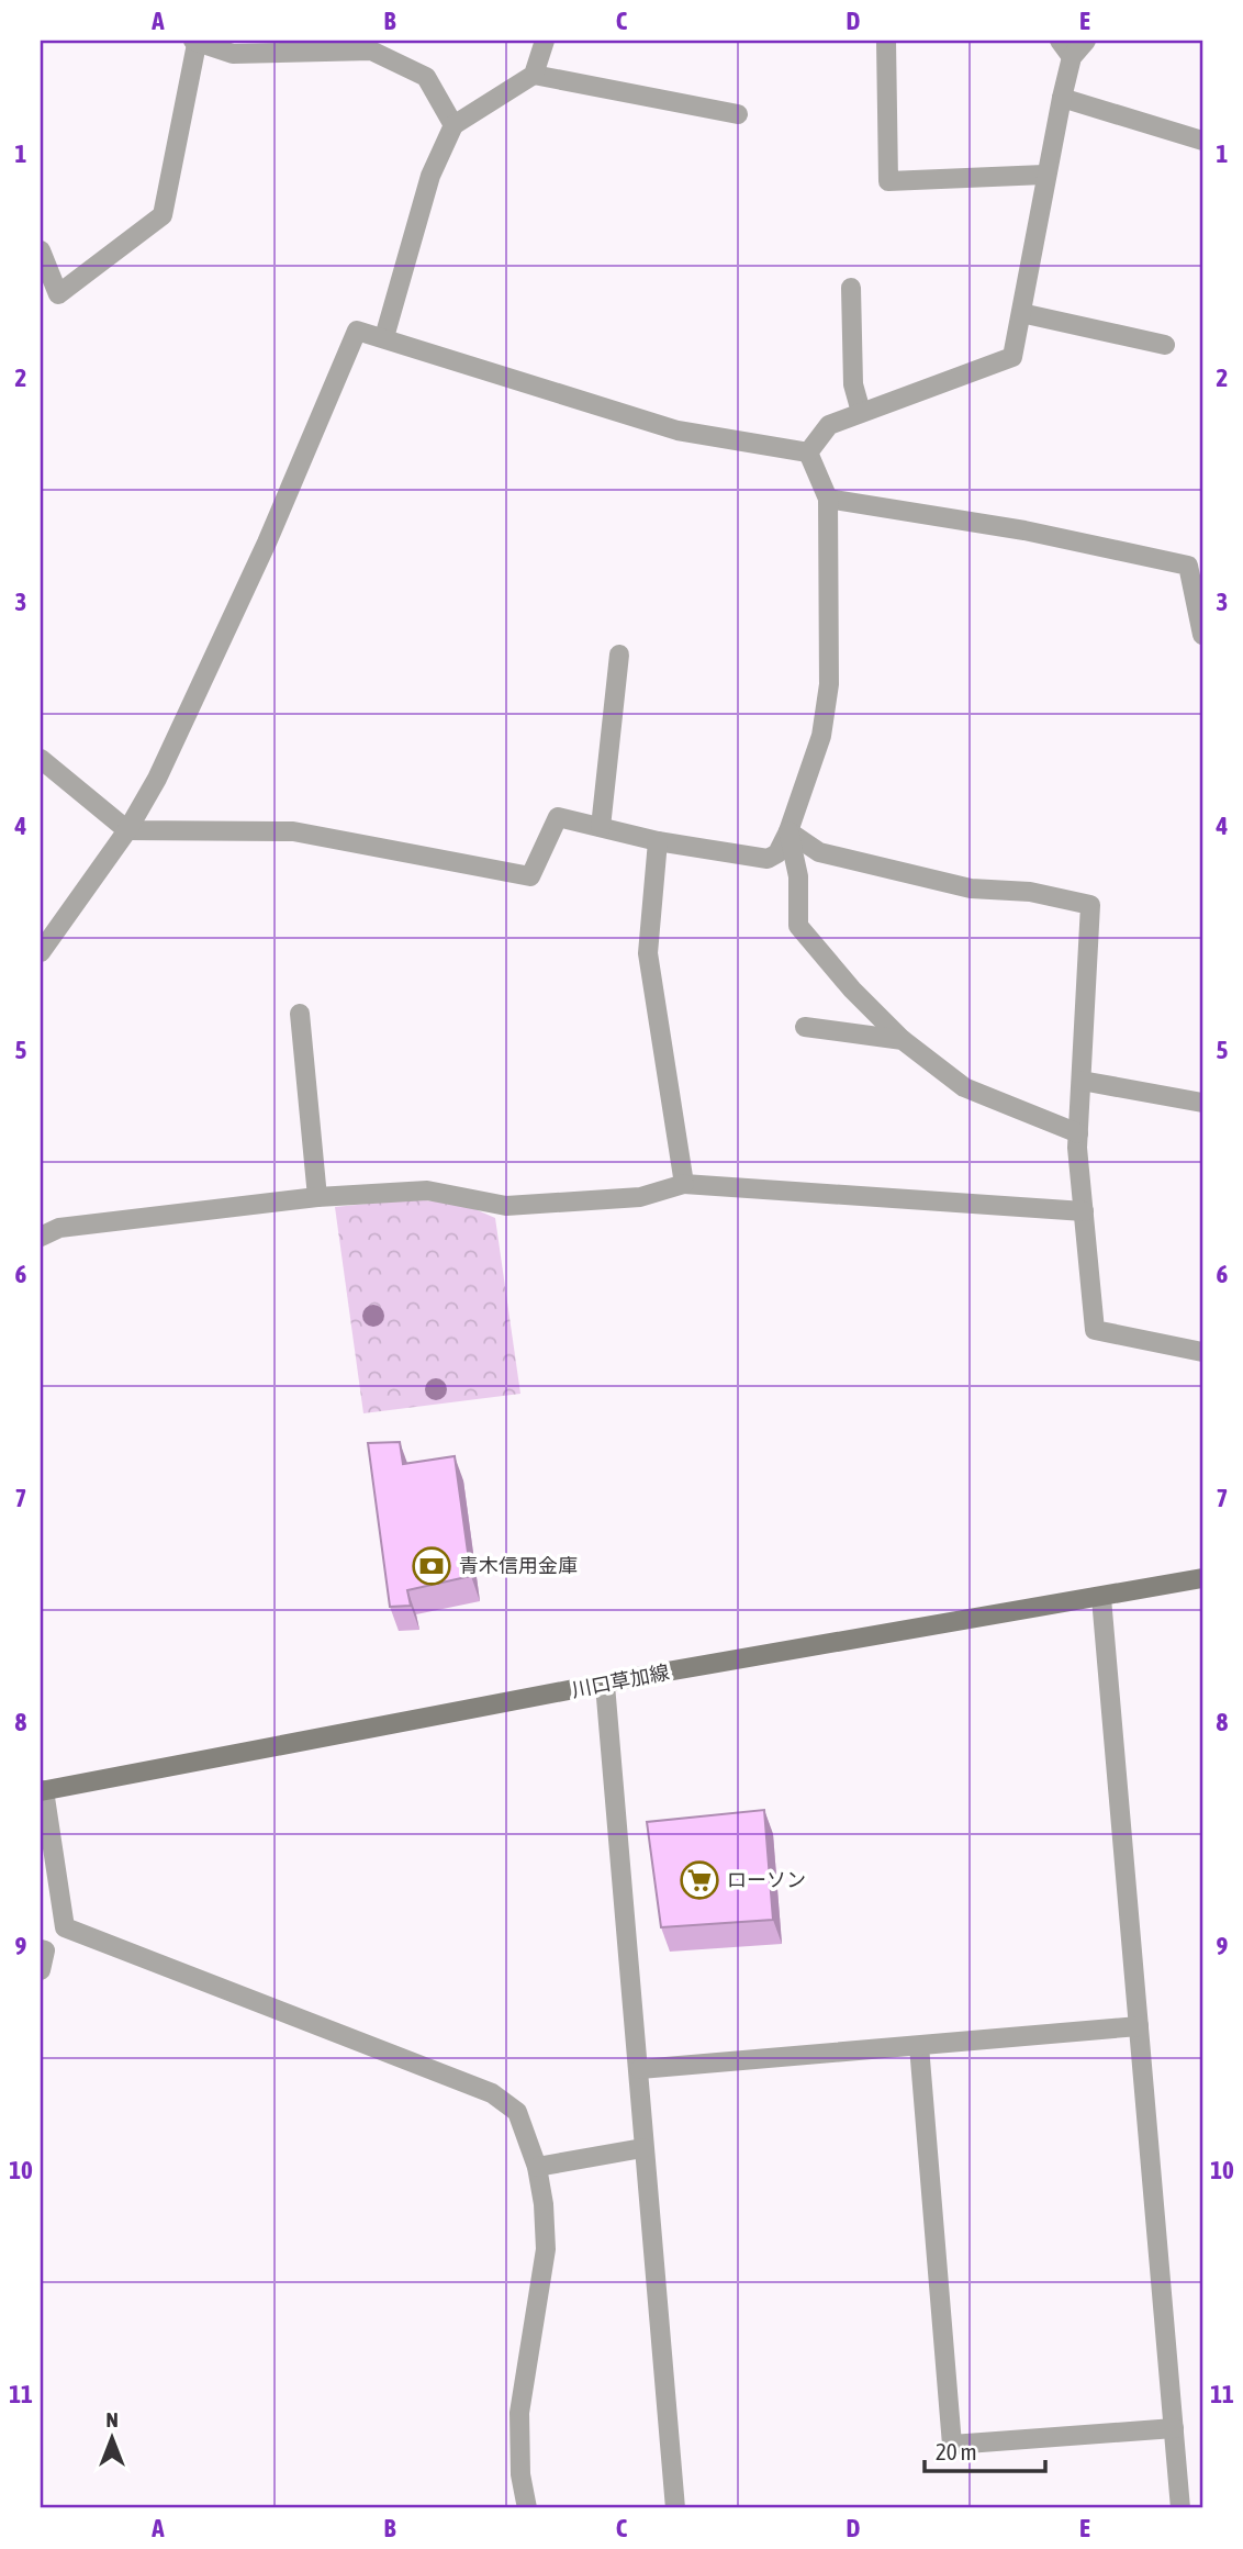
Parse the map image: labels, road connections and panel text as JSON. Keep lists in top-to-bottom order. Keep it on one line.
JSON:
{"streets":{"main road":["川口草加線"]},"places":{"bank":["青木信用金庫"],"supermarket":["ローソン"]},"scale_bar":"20 m","north":"top","grid":{"columns":["A","B","C","D","E"],"rows":["1","2","3","4","5","6","7","8","9","10","11"]}}
